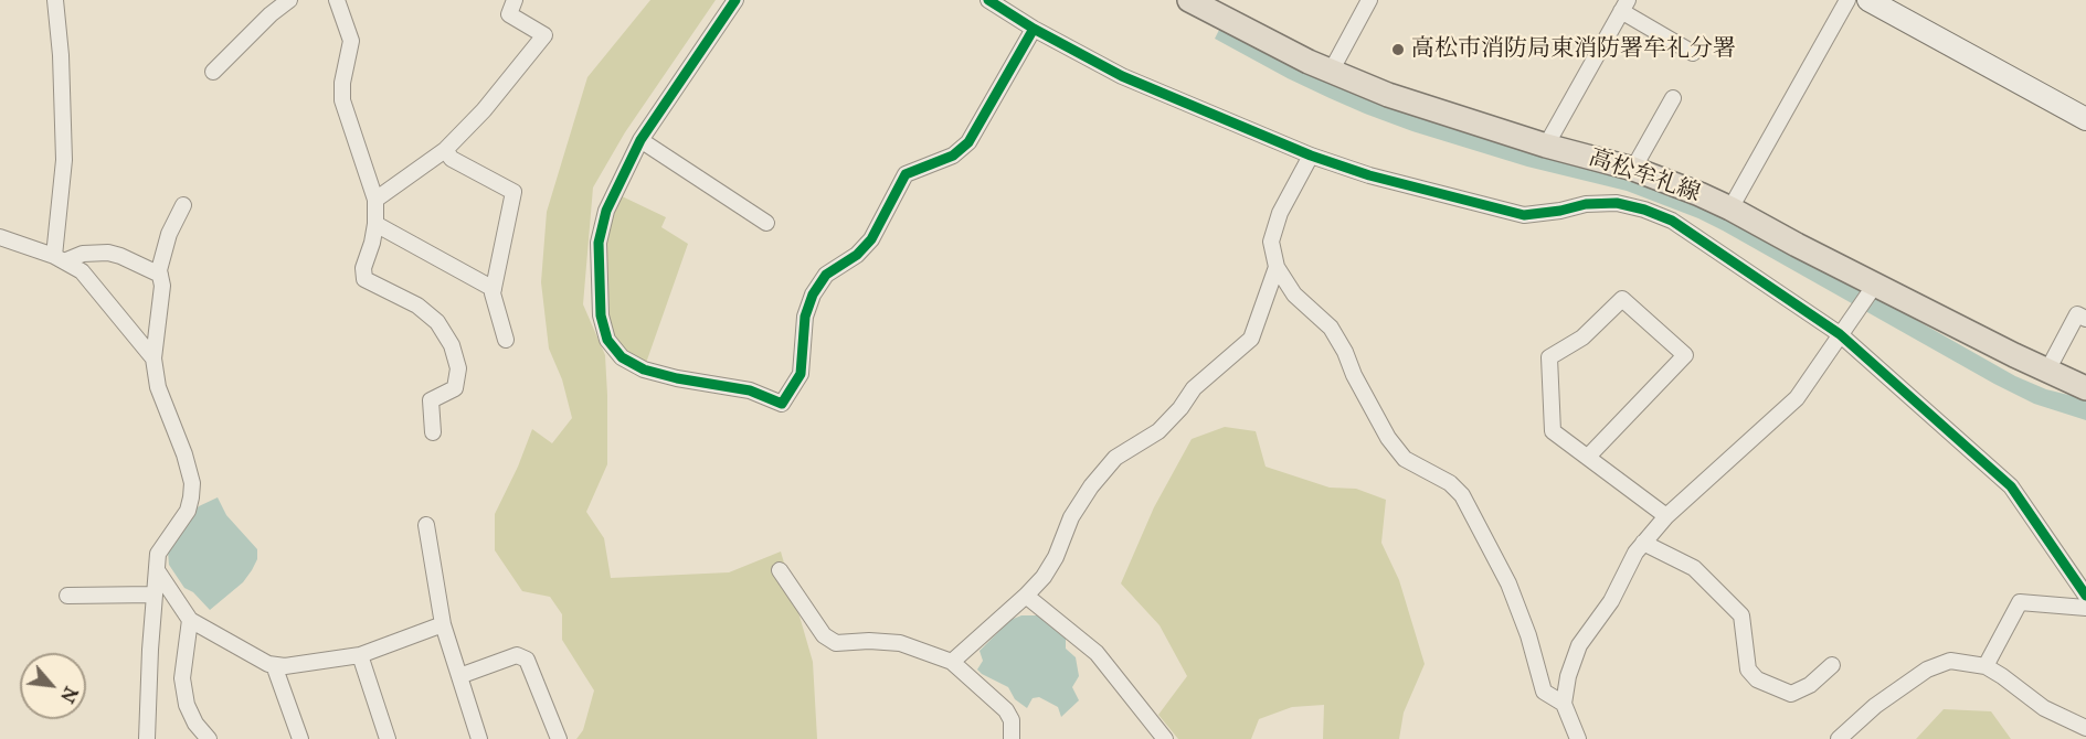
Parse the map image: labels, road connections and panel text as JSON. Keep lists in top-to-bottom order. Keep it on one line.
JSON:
{"streets":{"main road":["高松牟礼線"]},"places":["高松市消防局東消防署牟礼分署"],"north":"bottom right"}
